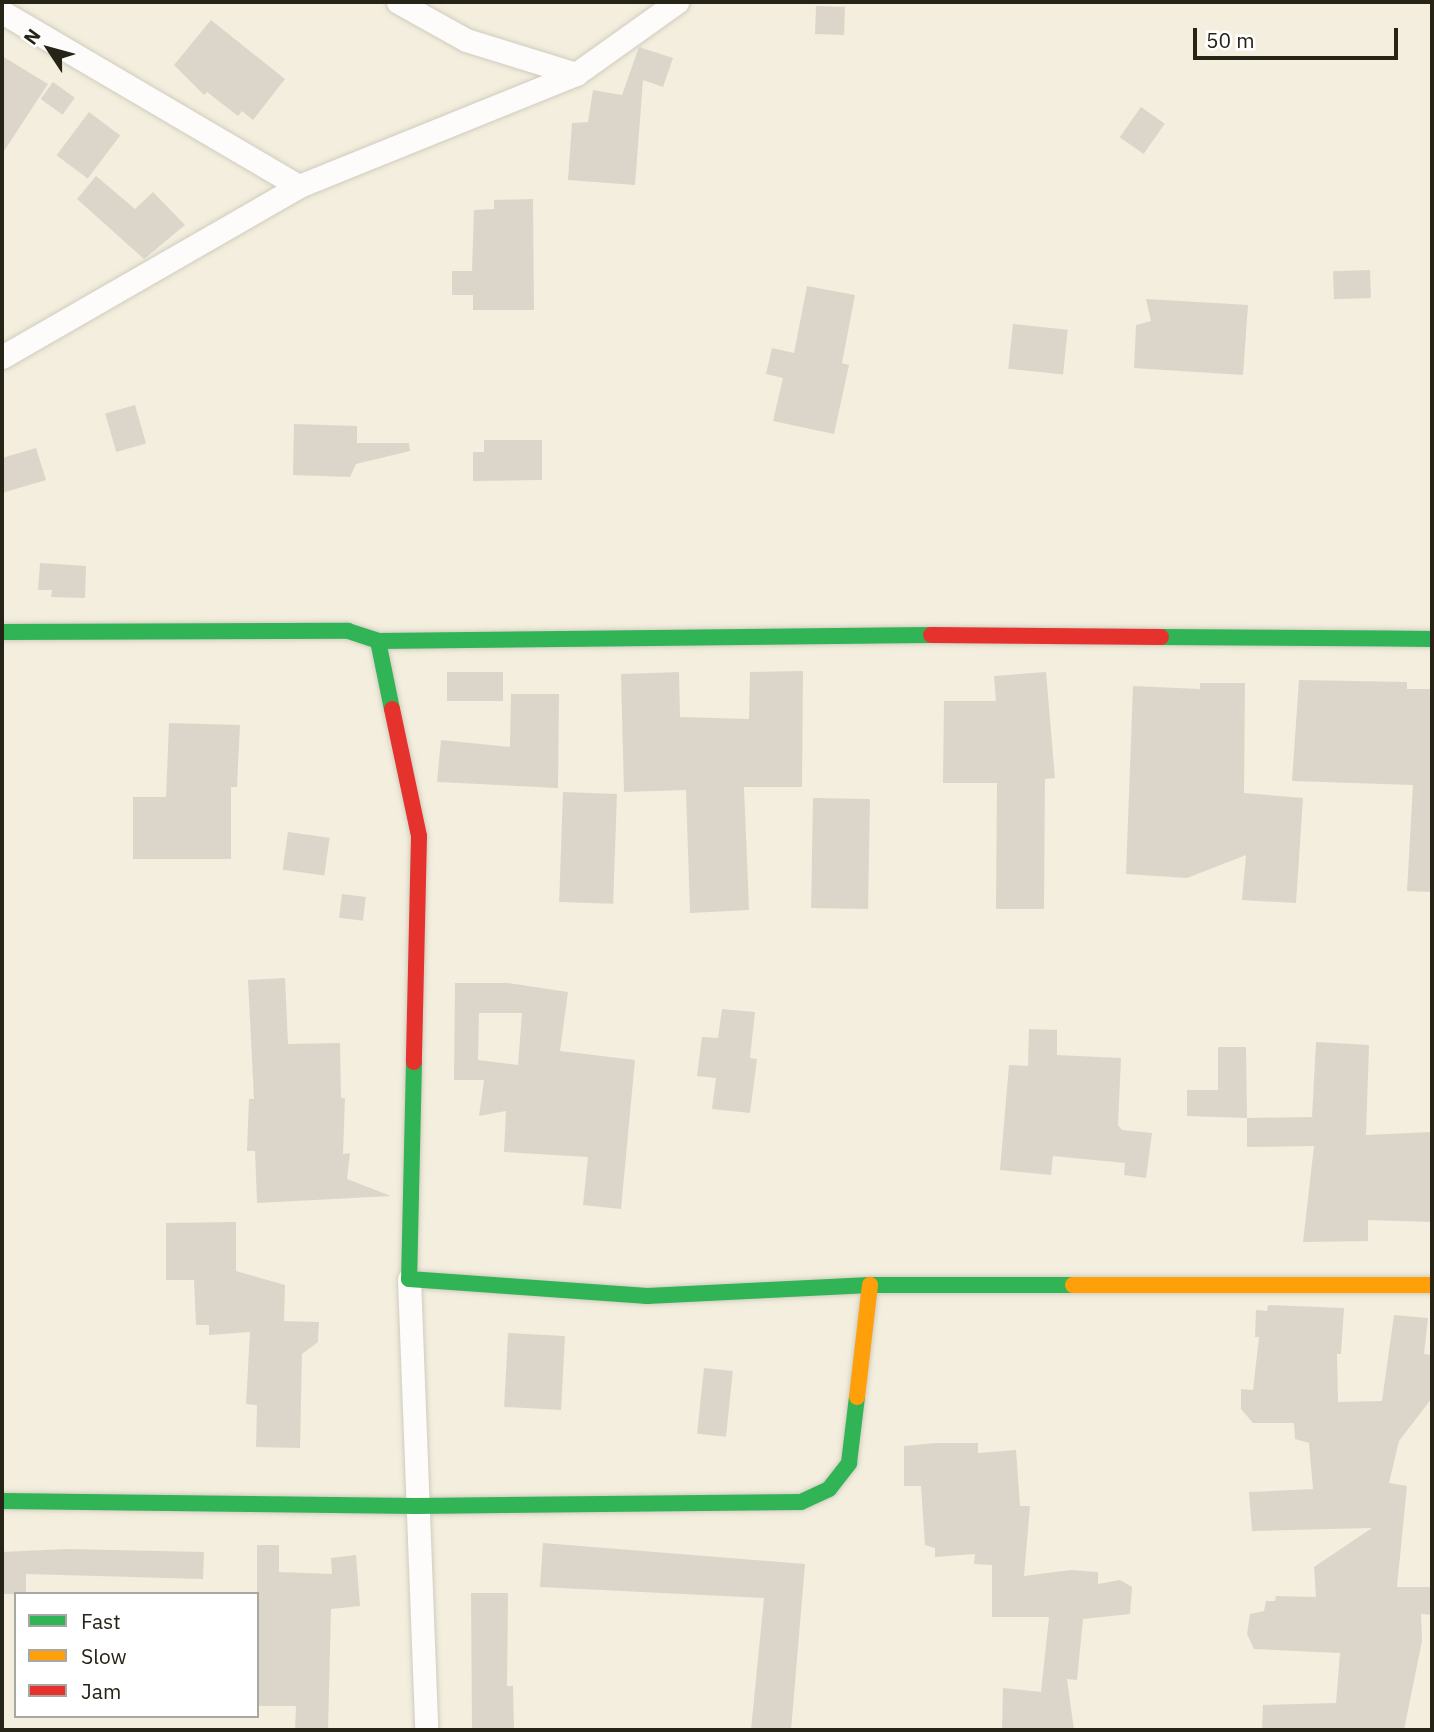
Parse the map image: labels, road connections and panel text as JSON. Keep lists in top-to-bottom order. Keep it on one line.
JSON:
{"legend":["Fast","Slow","Jam"],"scale_bar":"50 m","north":"top left"}
